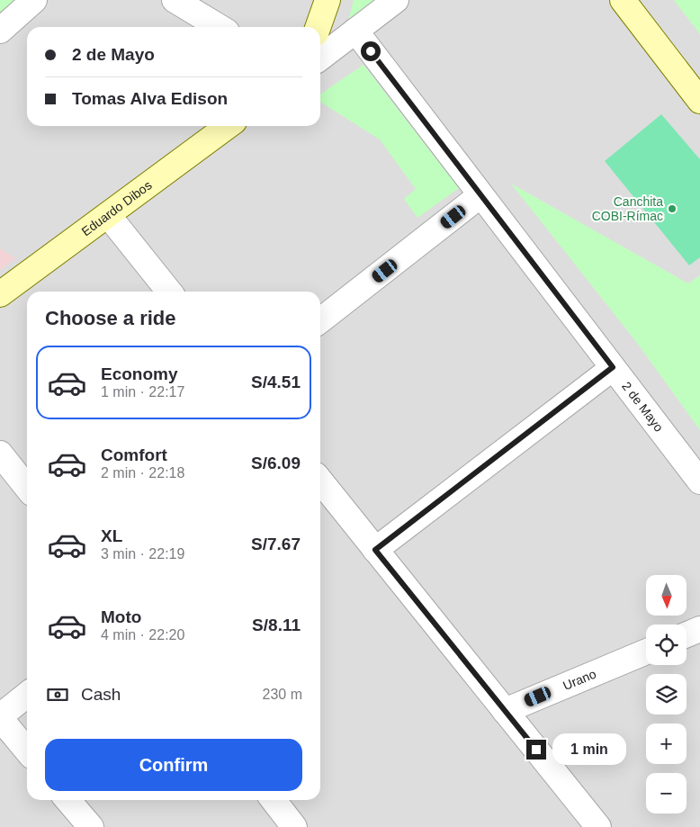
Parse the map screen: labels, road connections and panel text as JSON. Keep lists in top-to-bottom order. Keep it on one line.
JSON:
{"streets":{"street":["Eduardo Dibos","2 de Mayo","Urano"]},"places":["Canchita COBI-Rímac"],"north":"bottom","page":{"banner":["2 de Mayo","Tomas Alva Edison"],"heading":"Choose a ride","list":[{"name":"Economy","note":"1 min · 22:17","value":"S/4.51"},{"name":"Comfort","note":"2 min · 22:18","value":"S/6.09"},{"name":"XL","note":"3 min · 22:19","value":"S/7.67"},{"name":"Moto","note":"4 min · 22:20","value":"S/8.11"}],"map_buttons":["+","−"],"pay":["Cash","230 m"],"buttons":"Confirm","bubble":"1 min"}}
